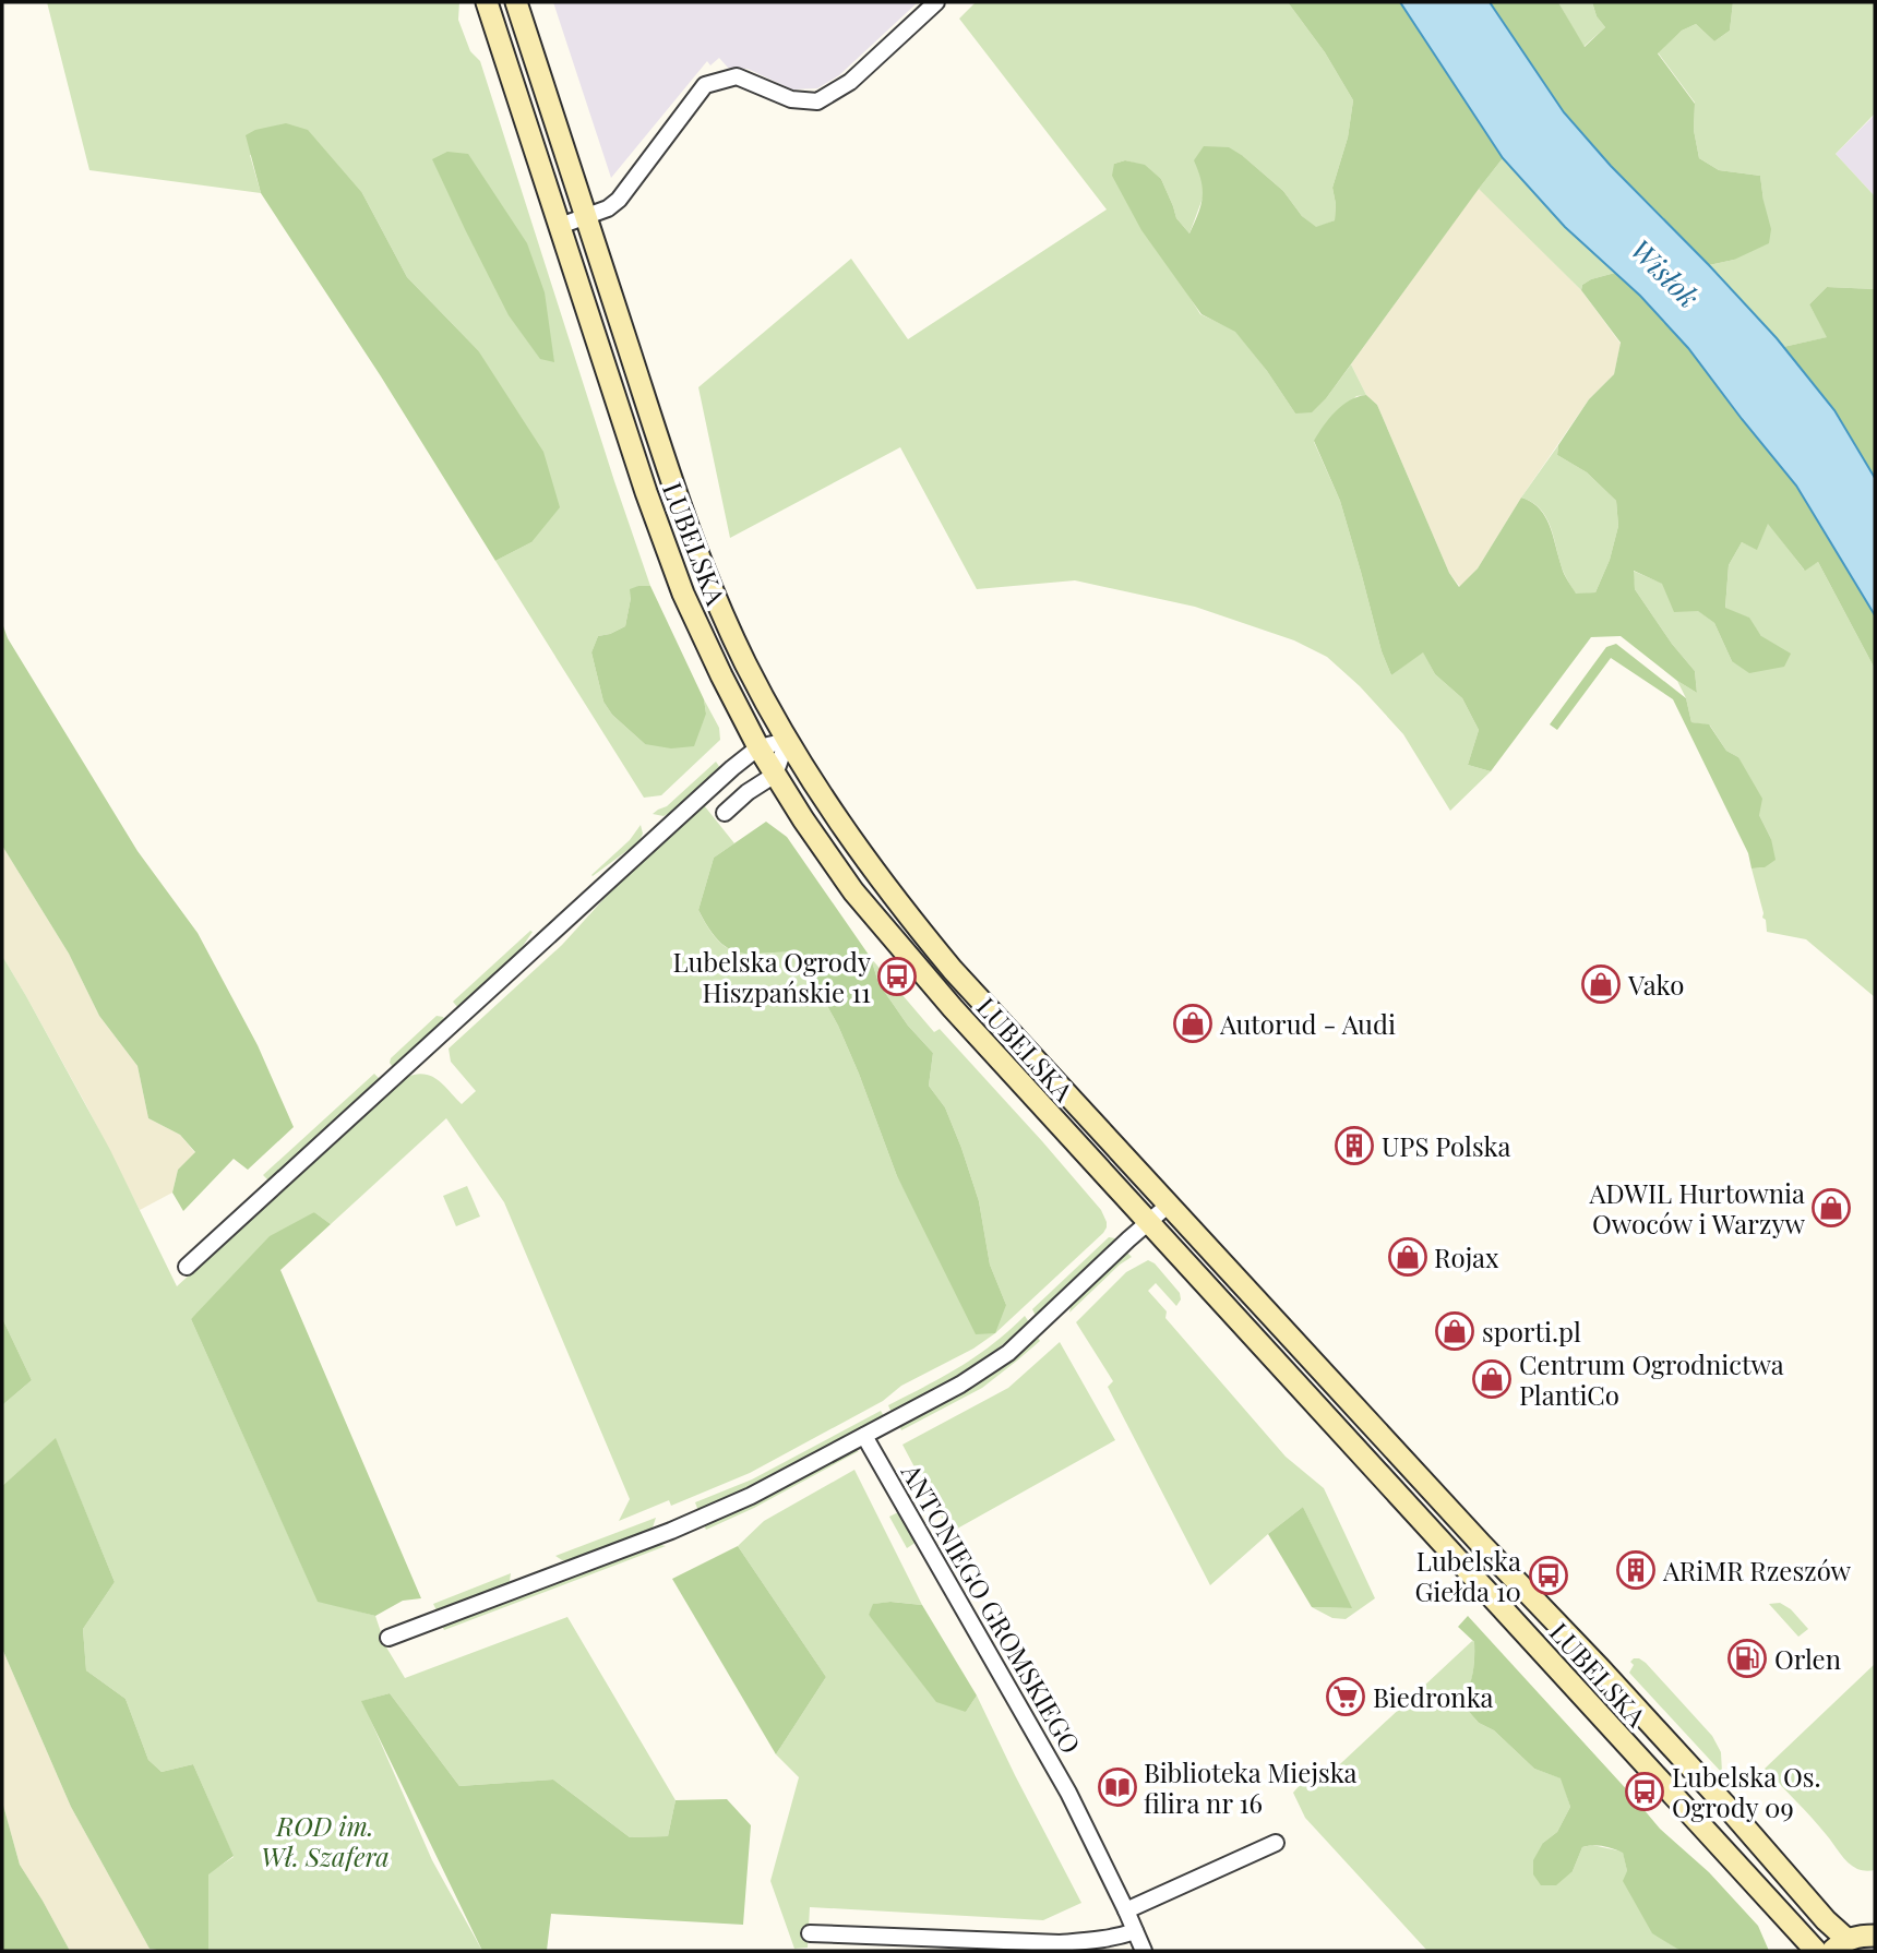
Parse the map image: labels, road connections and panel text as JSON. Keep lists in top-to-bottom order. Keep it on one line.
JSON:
{"streets":{"main road":["LUBELSKA"],"street":["ANTONIEGO GROMSKIEGO"]},"water":["Wisłok"],"parks":["ROD im. Wł. Szafera"],"places":{"bus stop":["Lubelska Ogrody Hiszpańskie 11","Lubelska Giełda 10","Lubelska Os. Ogrody 09"],"shop":["Vako","Autorud - Audi","ADWIL Hurtownia Owoców i Warzyw","Rojax","sporti.pl","Centrum Ogrodnictwa PlantiCo"],"building":["UPS Polska","ARiMR Rzeszów"],"fuel station":["Orlen"],"supermarket":["Biedronka"],"library":["Biblioteka Miejska filira nr 16"]}}
